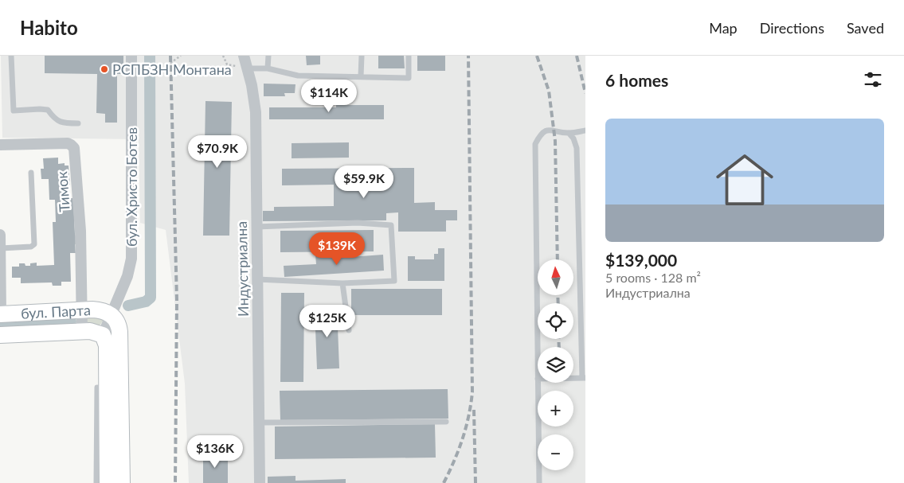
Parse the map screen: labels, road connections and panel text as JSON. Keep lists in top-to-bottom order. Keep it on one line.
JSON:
{"streets":{"main road":["бул. Парта"],"street":["бул. Христо Ботев","Тимок","Индустриална"]},"crossings":[["бул. Христо Ботев","бул. Парта"],["Тимок","бул. Парта"]],"places":["РСПБЗН Монтана"],"north":"top","page":{"header":"Habito","nav":["Map","Directions","Saved"],"heading":"6 homes","price":["$114K","$70.9K","$59.9K","$139K","$125K","$136K"],"list":[{"name":"$139,000","note":"5 rooms · 128 m² · Индустриална"}],"map_buttons":["+","−"]}}
